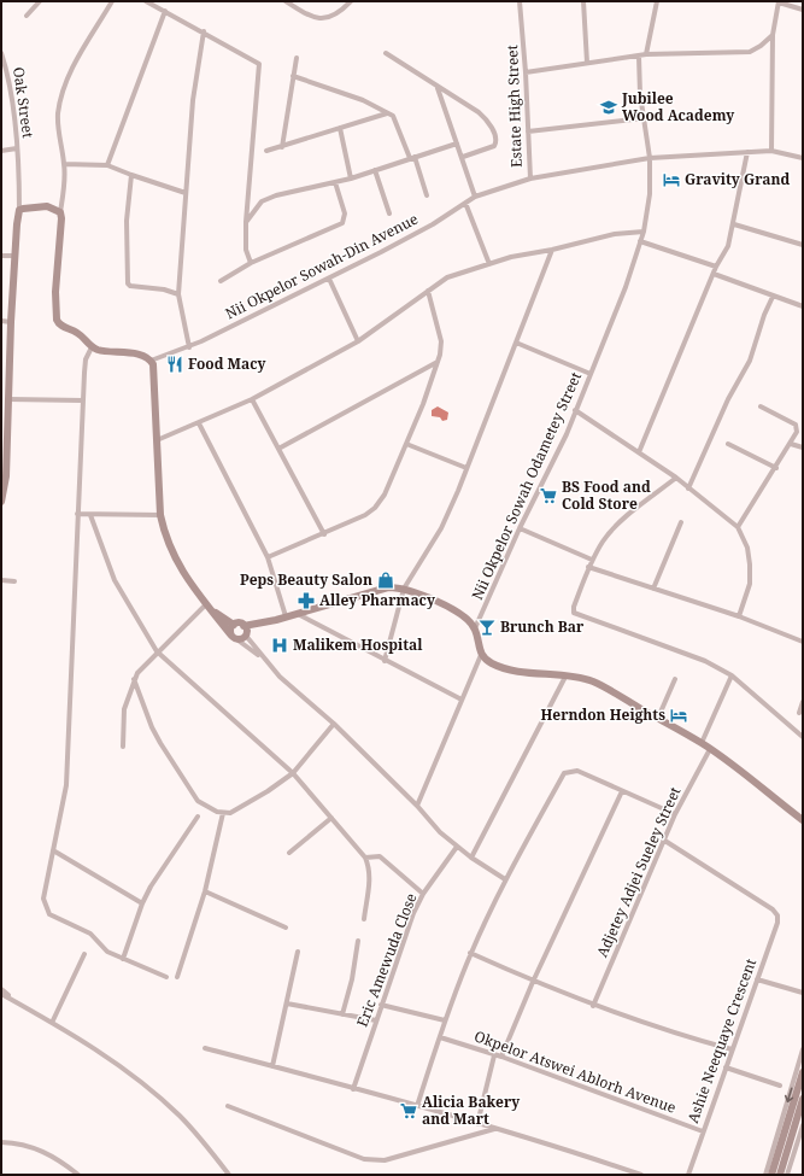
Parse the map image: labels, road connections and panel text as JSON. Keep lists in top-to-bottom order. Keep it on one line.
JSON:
{"streets":{"street":["Oak Street","Estate High Street","Nii Okpelor Sowah-Din Avenue","Nii Okpelor Sowah Odametey Street","Adjetey Adjei Sueley Street","Eric Amewuda Close","Ashie Neequaye Crescent","Okpelor Atswei Ablorh Avenue"]},"crossings":[["Estate High Street","Nii Okpelor Sowah-Din Avenue"],["Adjetey Adjei Sueley Street","Ashie Neequaye Crescent"],["Ashie Neequaye Crescent","Okpelor Atswei Ablorh Avenue"]],"places":{"school or university":["Jubilee Wood Academy"],"hotel":["Gravity Grand","Herndon Heights"],"restaurant":["Food Macy"],"supermarket":["BS Food and Cold Store","Alicia Bakery and Mart"],"shop":["Peps Beauty Salon"],"pharmacy":["Alley Pharmacy"],"bar":["Brunch Bar"],"hospital":["Malikem Hospital"]}}
